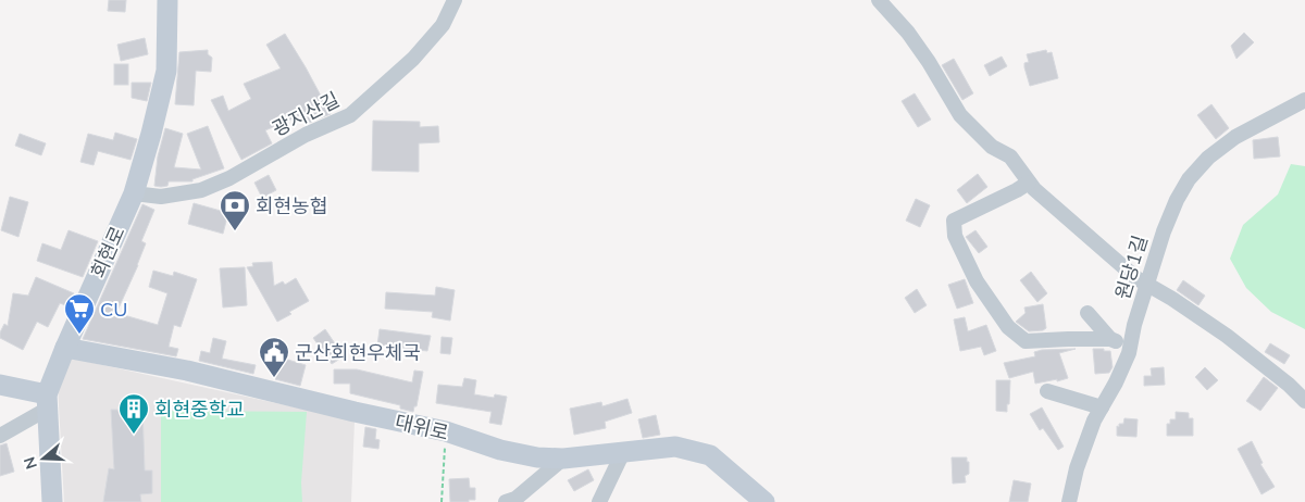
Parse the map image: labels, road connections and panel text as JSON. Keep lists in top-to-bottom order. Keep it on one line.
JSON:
{"streets":{"street":["광지산길","회현로","원당1길","대위로"]},"crossings":[["광지산길","회현로"],["회현로","대위로"]],"places":{"bank":["회현농협"],"supermarket":["CU"],"public building":["군산회현우체국"],"building":["회현중학교"]},"north":"left"}
